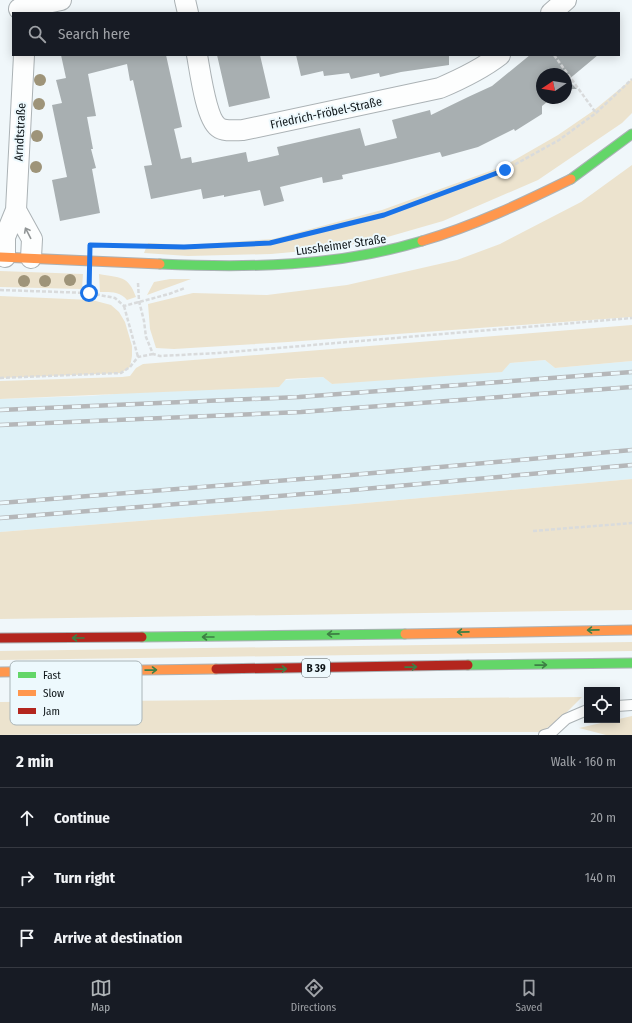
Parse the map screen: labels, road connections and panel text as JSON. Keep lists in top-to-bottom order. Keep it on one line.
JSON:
{"streets":{"main road":["Lussheimer Straße","B 39"],"street":["Friedrich-Fröbel-Straße","Arndtstraße"]},"crossings":[["Arndtstraße","Lussheimer Straße"]],"legend":["Fast","Slow","Jam"],"north":"left","page":{"search":"Search here","heading":["2 min","Walk · 160 m"],"list":[["Continue","20 m"],["Turn right","140 m"],"Arrive at destination"],"nav":["Map","Directions","Saved"]}}
